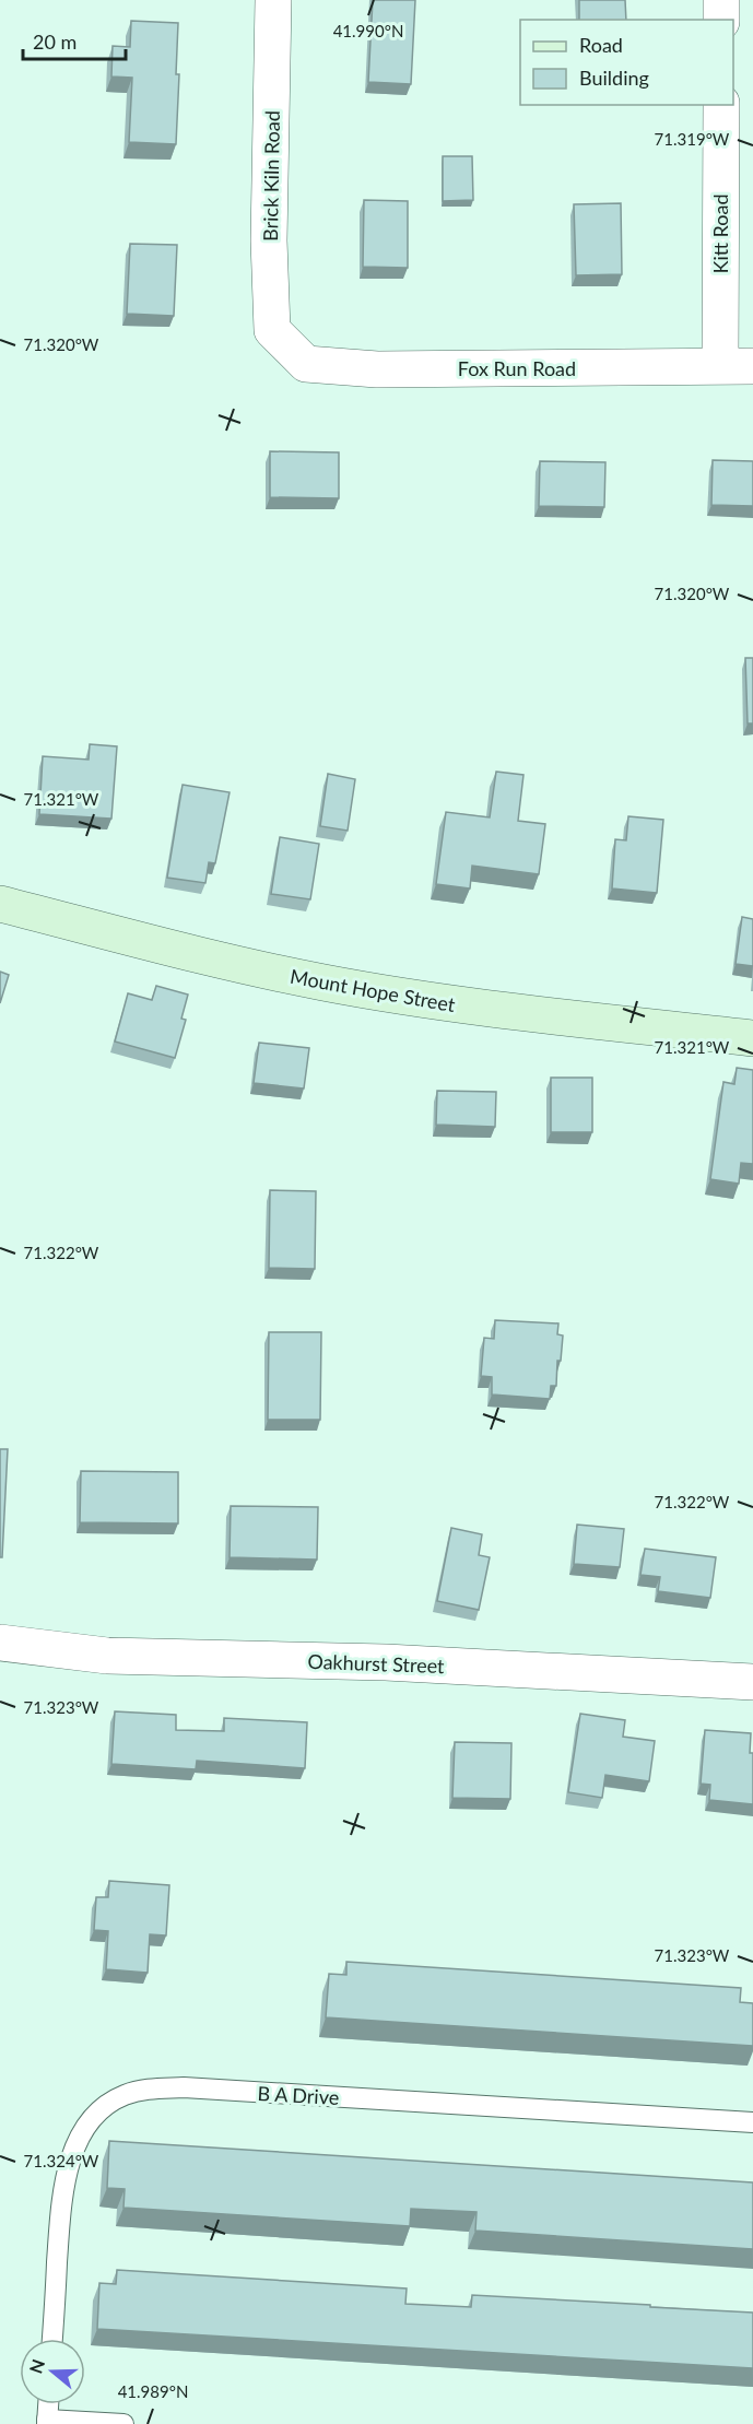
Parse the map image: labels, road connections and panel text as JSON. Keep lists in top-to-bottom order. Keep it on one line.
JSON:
{"streets":{"street":["Brick Kiln Road","Kitt Road","Fox Run Road","Mount Hope Street","Oakhurst Street"],"lane":["B A Drive"]},"crossings":[["Brick Kiln Road","Fox Run Road"],["Kitt Road","Fox Run Road"]],"legend":["Road","Building"],"scale_bar":"20 m","north":"left","coordinates":["41.990°N","71.319°W","71.320°W","71.321°W","71.322°W","71.323°W","71.324°W","41.989°N"]}
